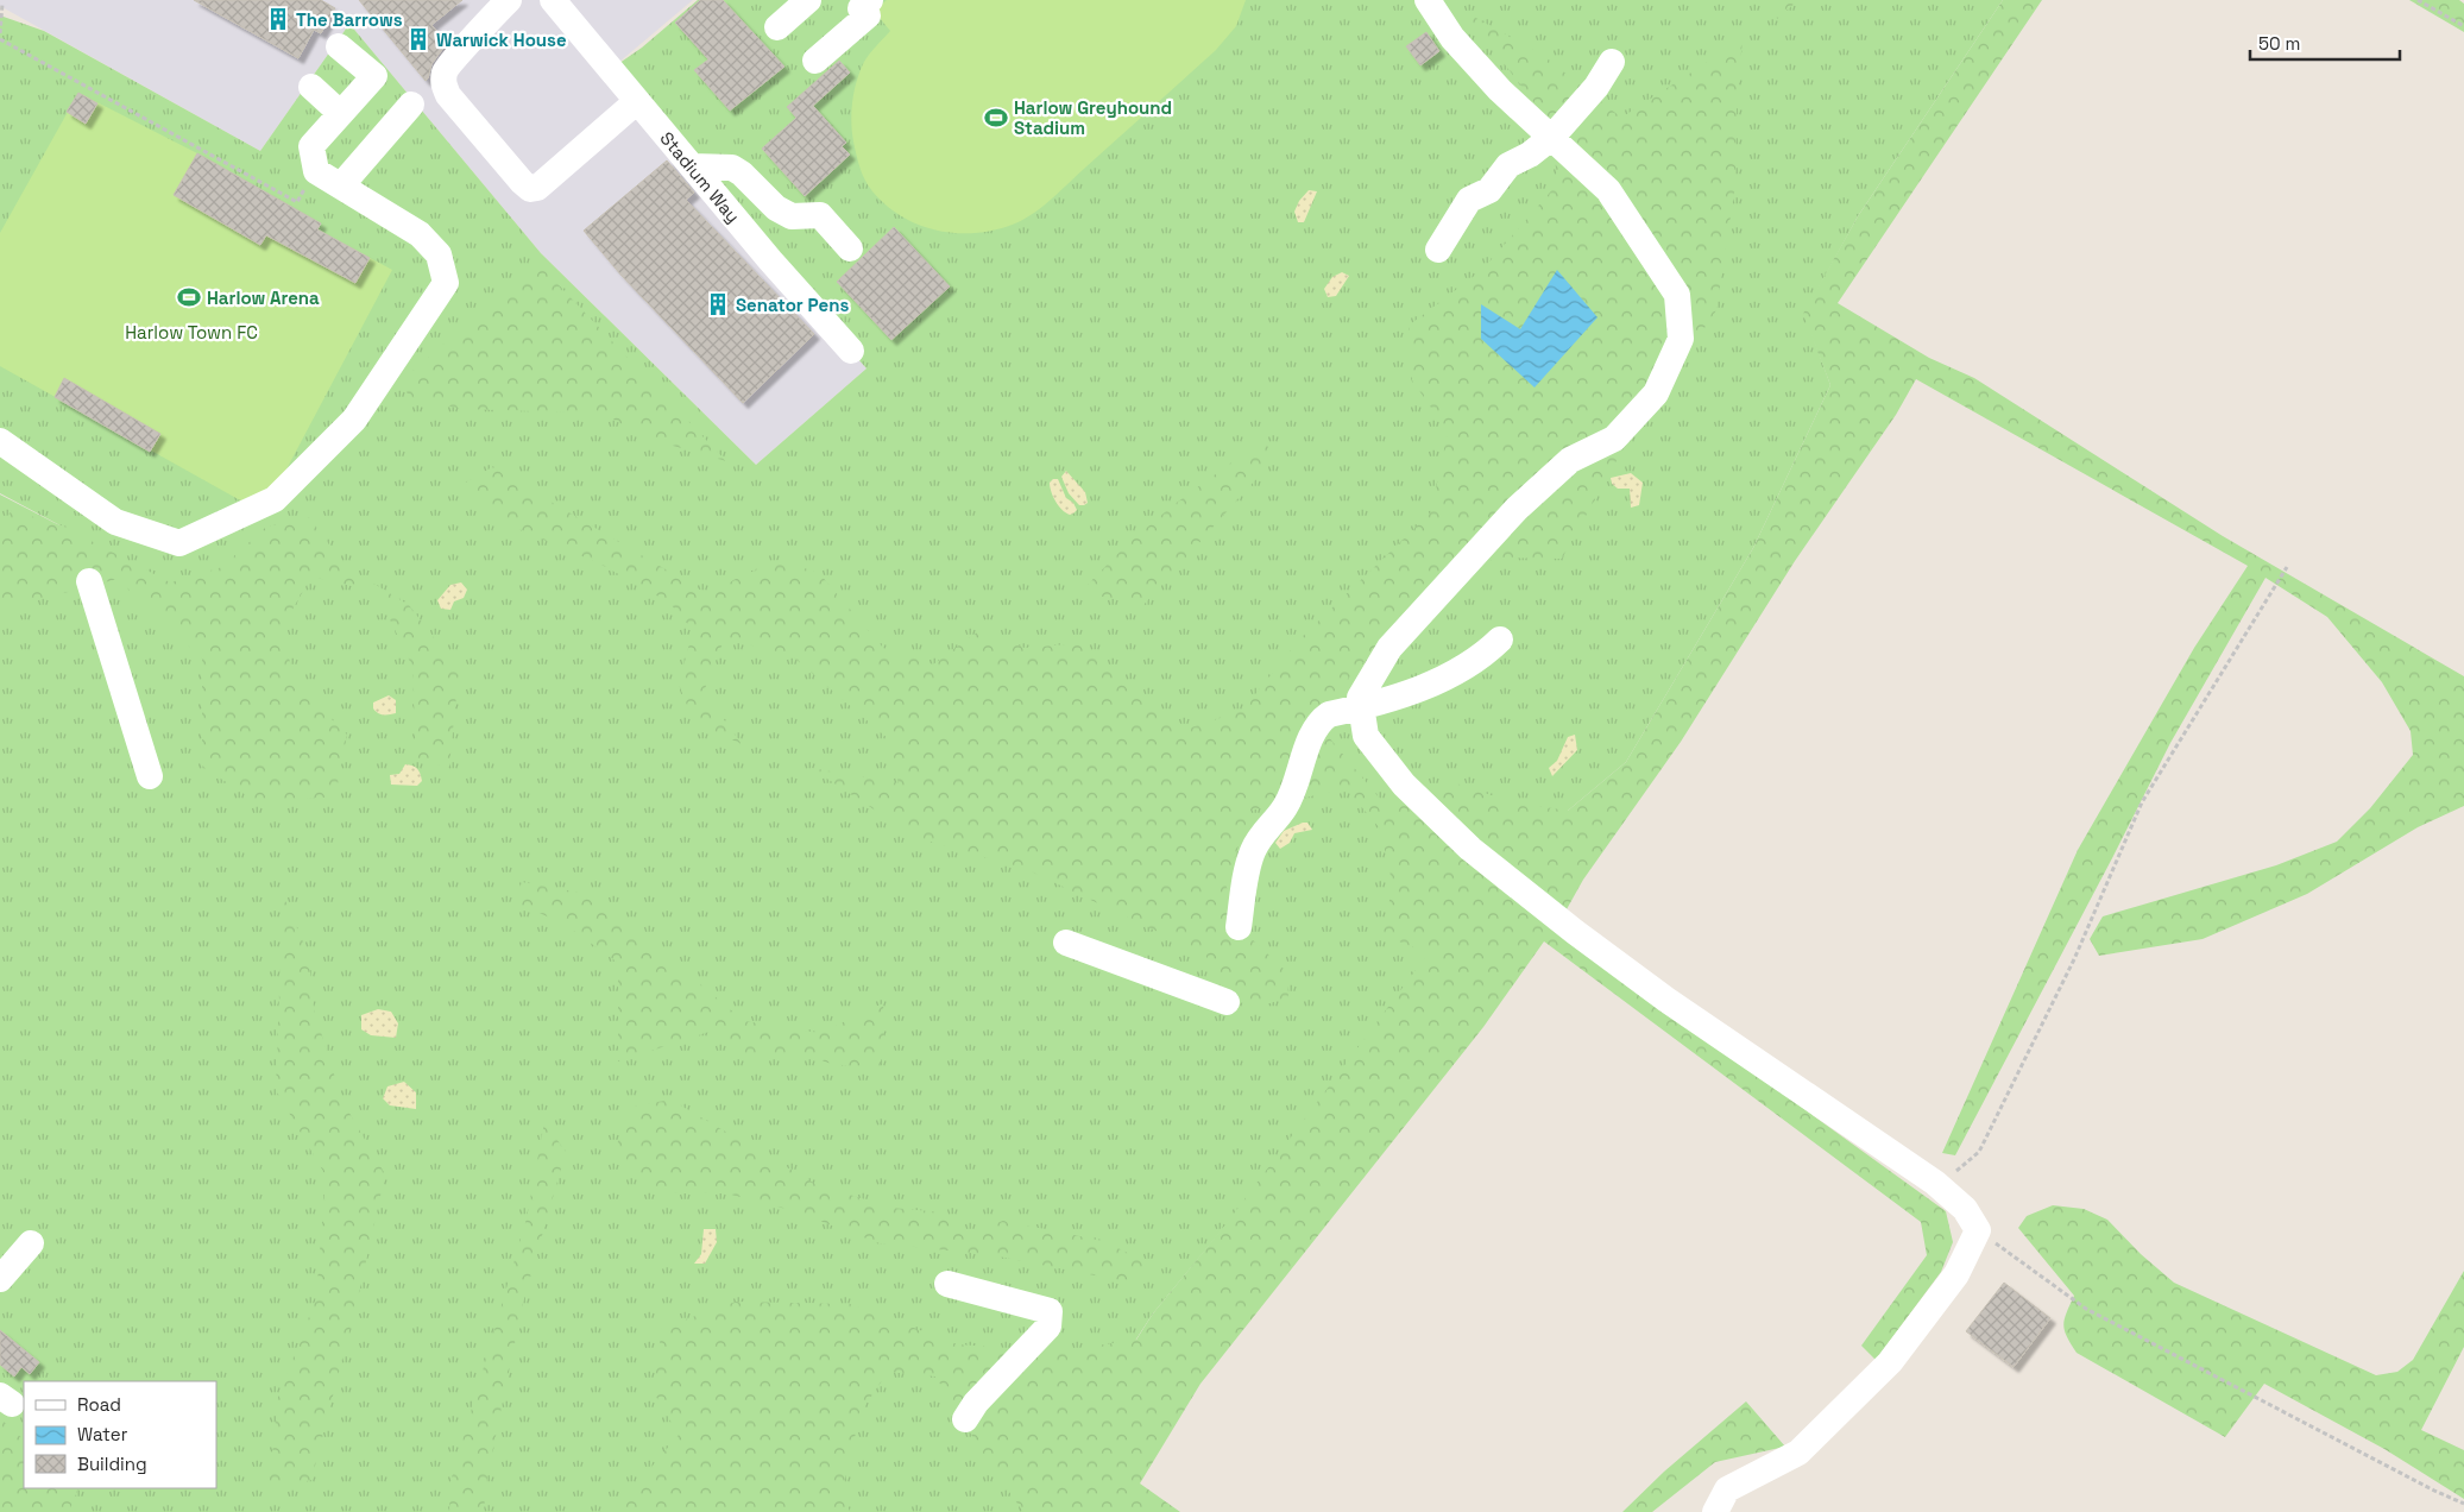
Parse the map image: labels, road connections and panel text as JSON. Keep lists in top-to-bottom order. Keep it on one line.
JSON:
{"streets":{"street":["Stadium Way"]},"parks":["Harlow Town FC"],"places":{"building":["The Barrows","Warwick House","Senator Pens"],"sports":["Harlow Greyhound Stadium","Harlow Arena"]},"legend":["Road","Water","Building"],"scale_bar":"50 m"}
